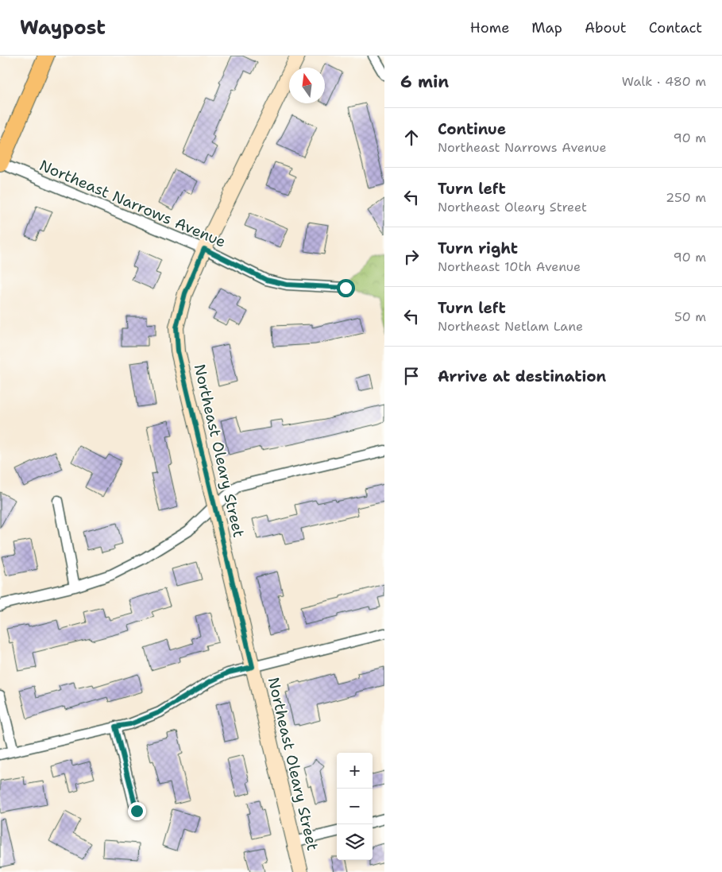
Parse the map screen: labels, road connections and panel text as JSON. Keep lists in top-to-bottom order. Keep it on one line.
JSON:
{"streets":{"street":["Northeast Narrows Avenue","Northeast Oleary Street"]},"crossings":[["Northeast Narrows Avenue","Northeast Oleary Street"]],"north":"top","page":{"header":"Waypost","nav":["Home","Map","About","Contact"],"heading":["6 min","Walk · 480 m"],"list":[["Continue","Northeast Narrows Avenue","90 m"],["Turn left","Northeast Oleary Street","250 m"],["Turn right","Northeast 10th Avenue","90 m"],["Turn left","Northeast Netlam Lane","50 m"],"Arrive at destination"],"map_buttons":["+","−"]}}
